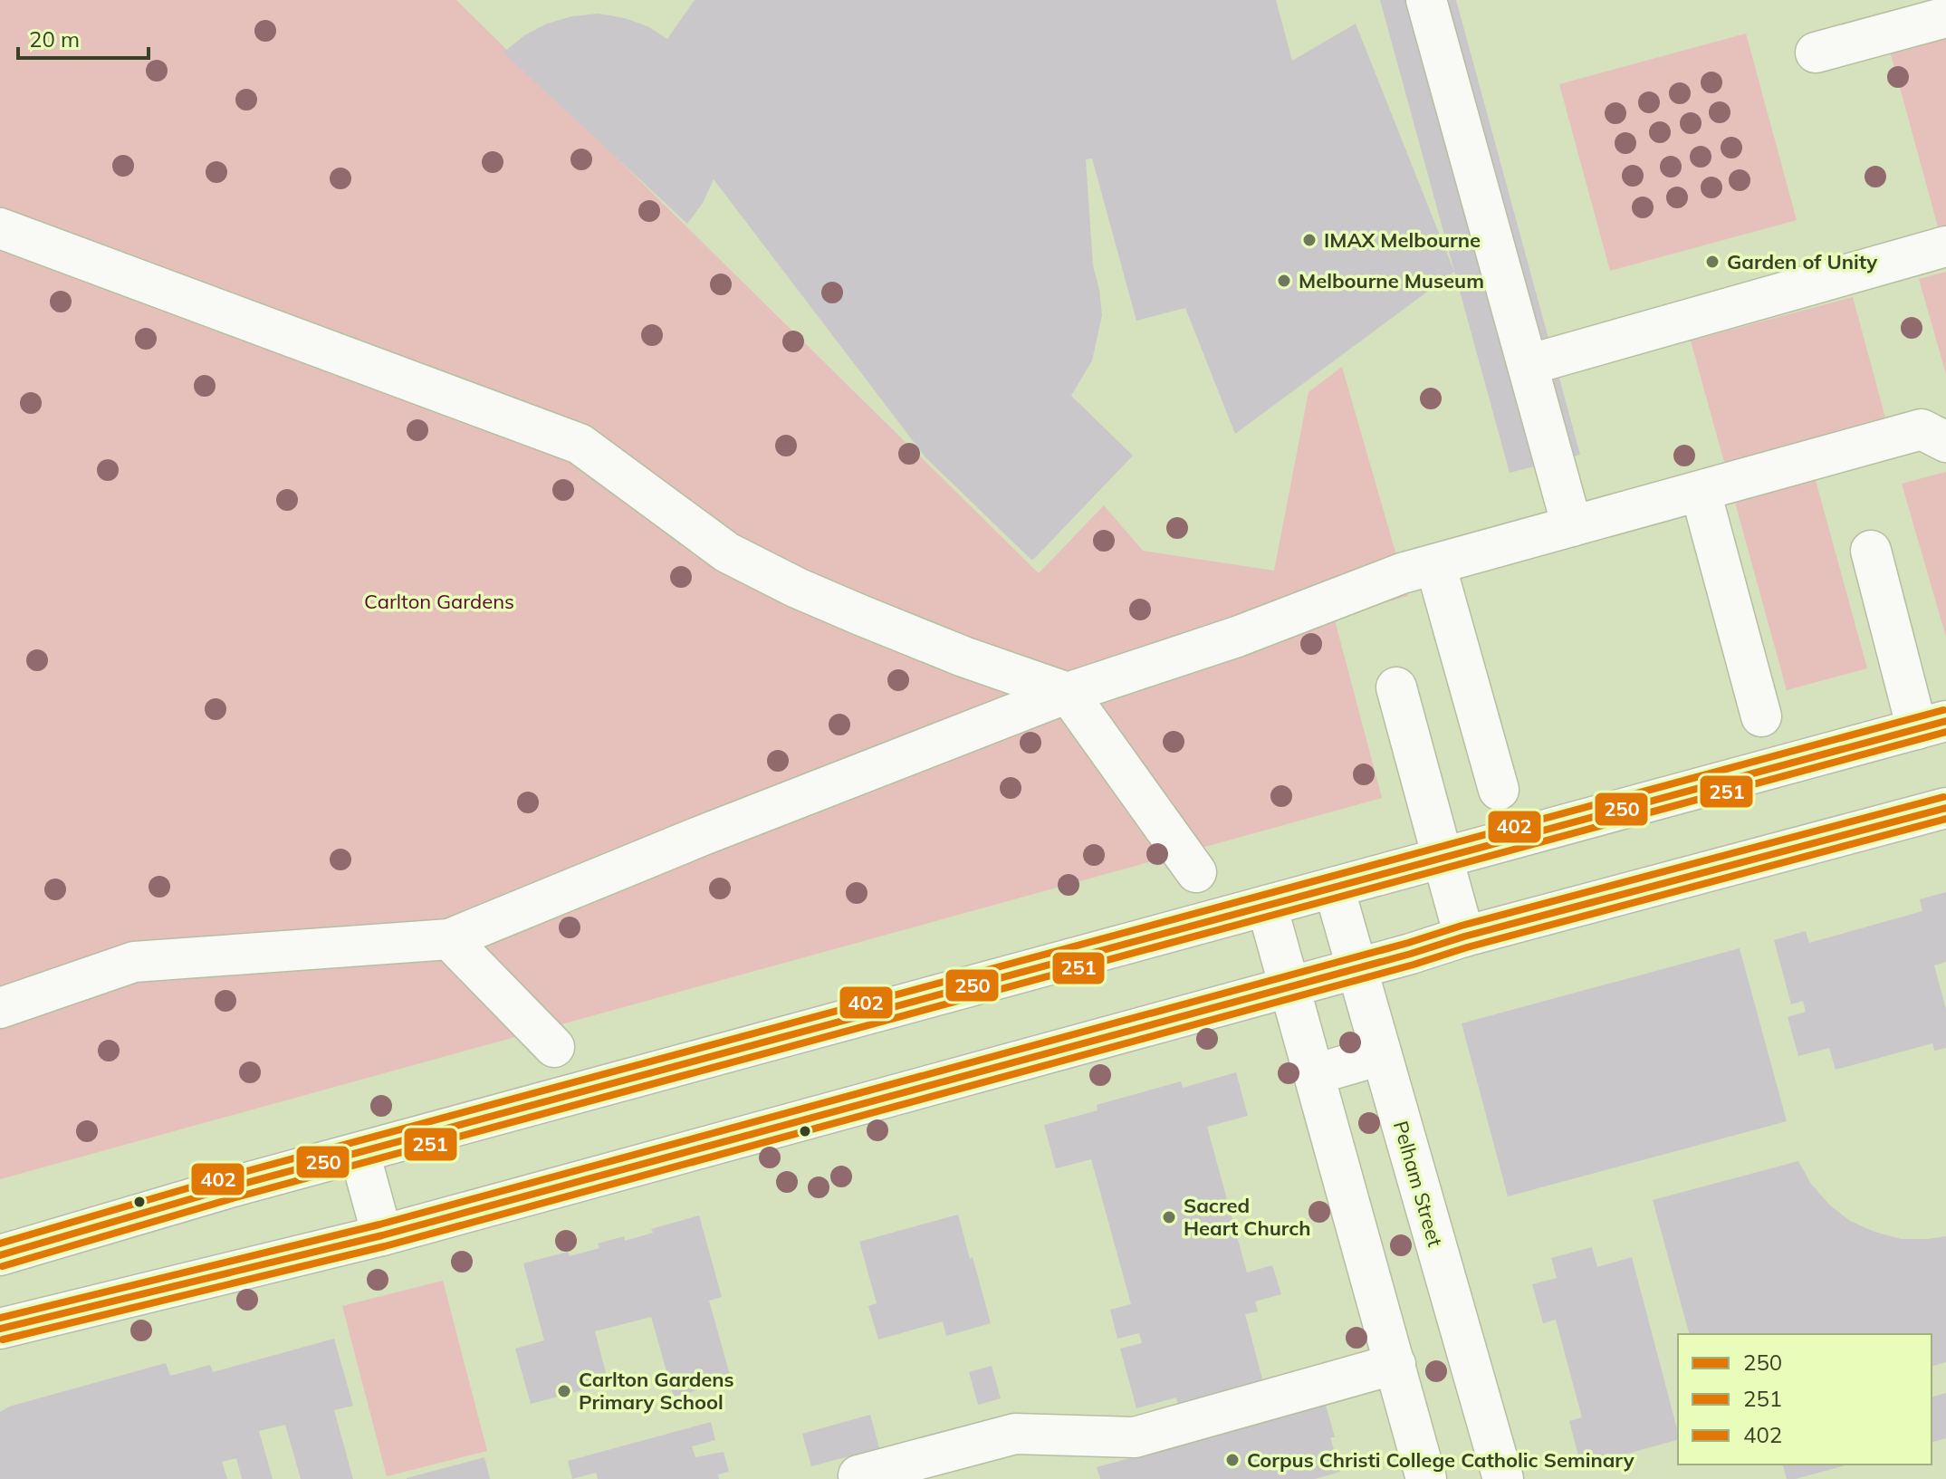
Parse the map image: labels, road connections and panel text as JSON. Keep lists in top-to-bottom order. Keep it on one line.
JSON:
{"streets":{"street":["Pelham Street"]},"parks":["Carlton Gardens"],"places":["IMAX Melbourne","Garden of Unity","Melbourne Museum","Sacred Heart Church","Carlton Gardens Primary School","Corpus Christi College Catholic Seminary"],"lines":["transit line 402","transit line 250","transit line 251"],"legend":["250","251","402"],"scale_bar":"20 m"}
